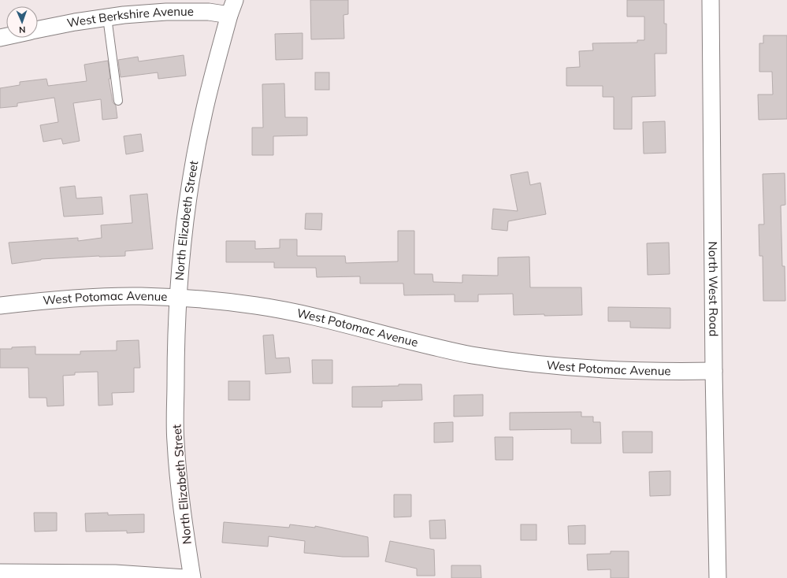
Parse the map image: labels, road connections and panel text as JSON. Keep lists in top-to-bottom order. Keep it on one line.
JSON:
{"streets":{"street":["West Berkshire Avenue","North Elizabeth Street","North West Road","West Potomac Avenue"]},"crossings":[["West Berkshire Avenue","North Elizabeth Street"],["North Elizabeth Street","West Potomac Avenue"],["North West Road","West Potomac Avenue"]],"north":"bottom"}
